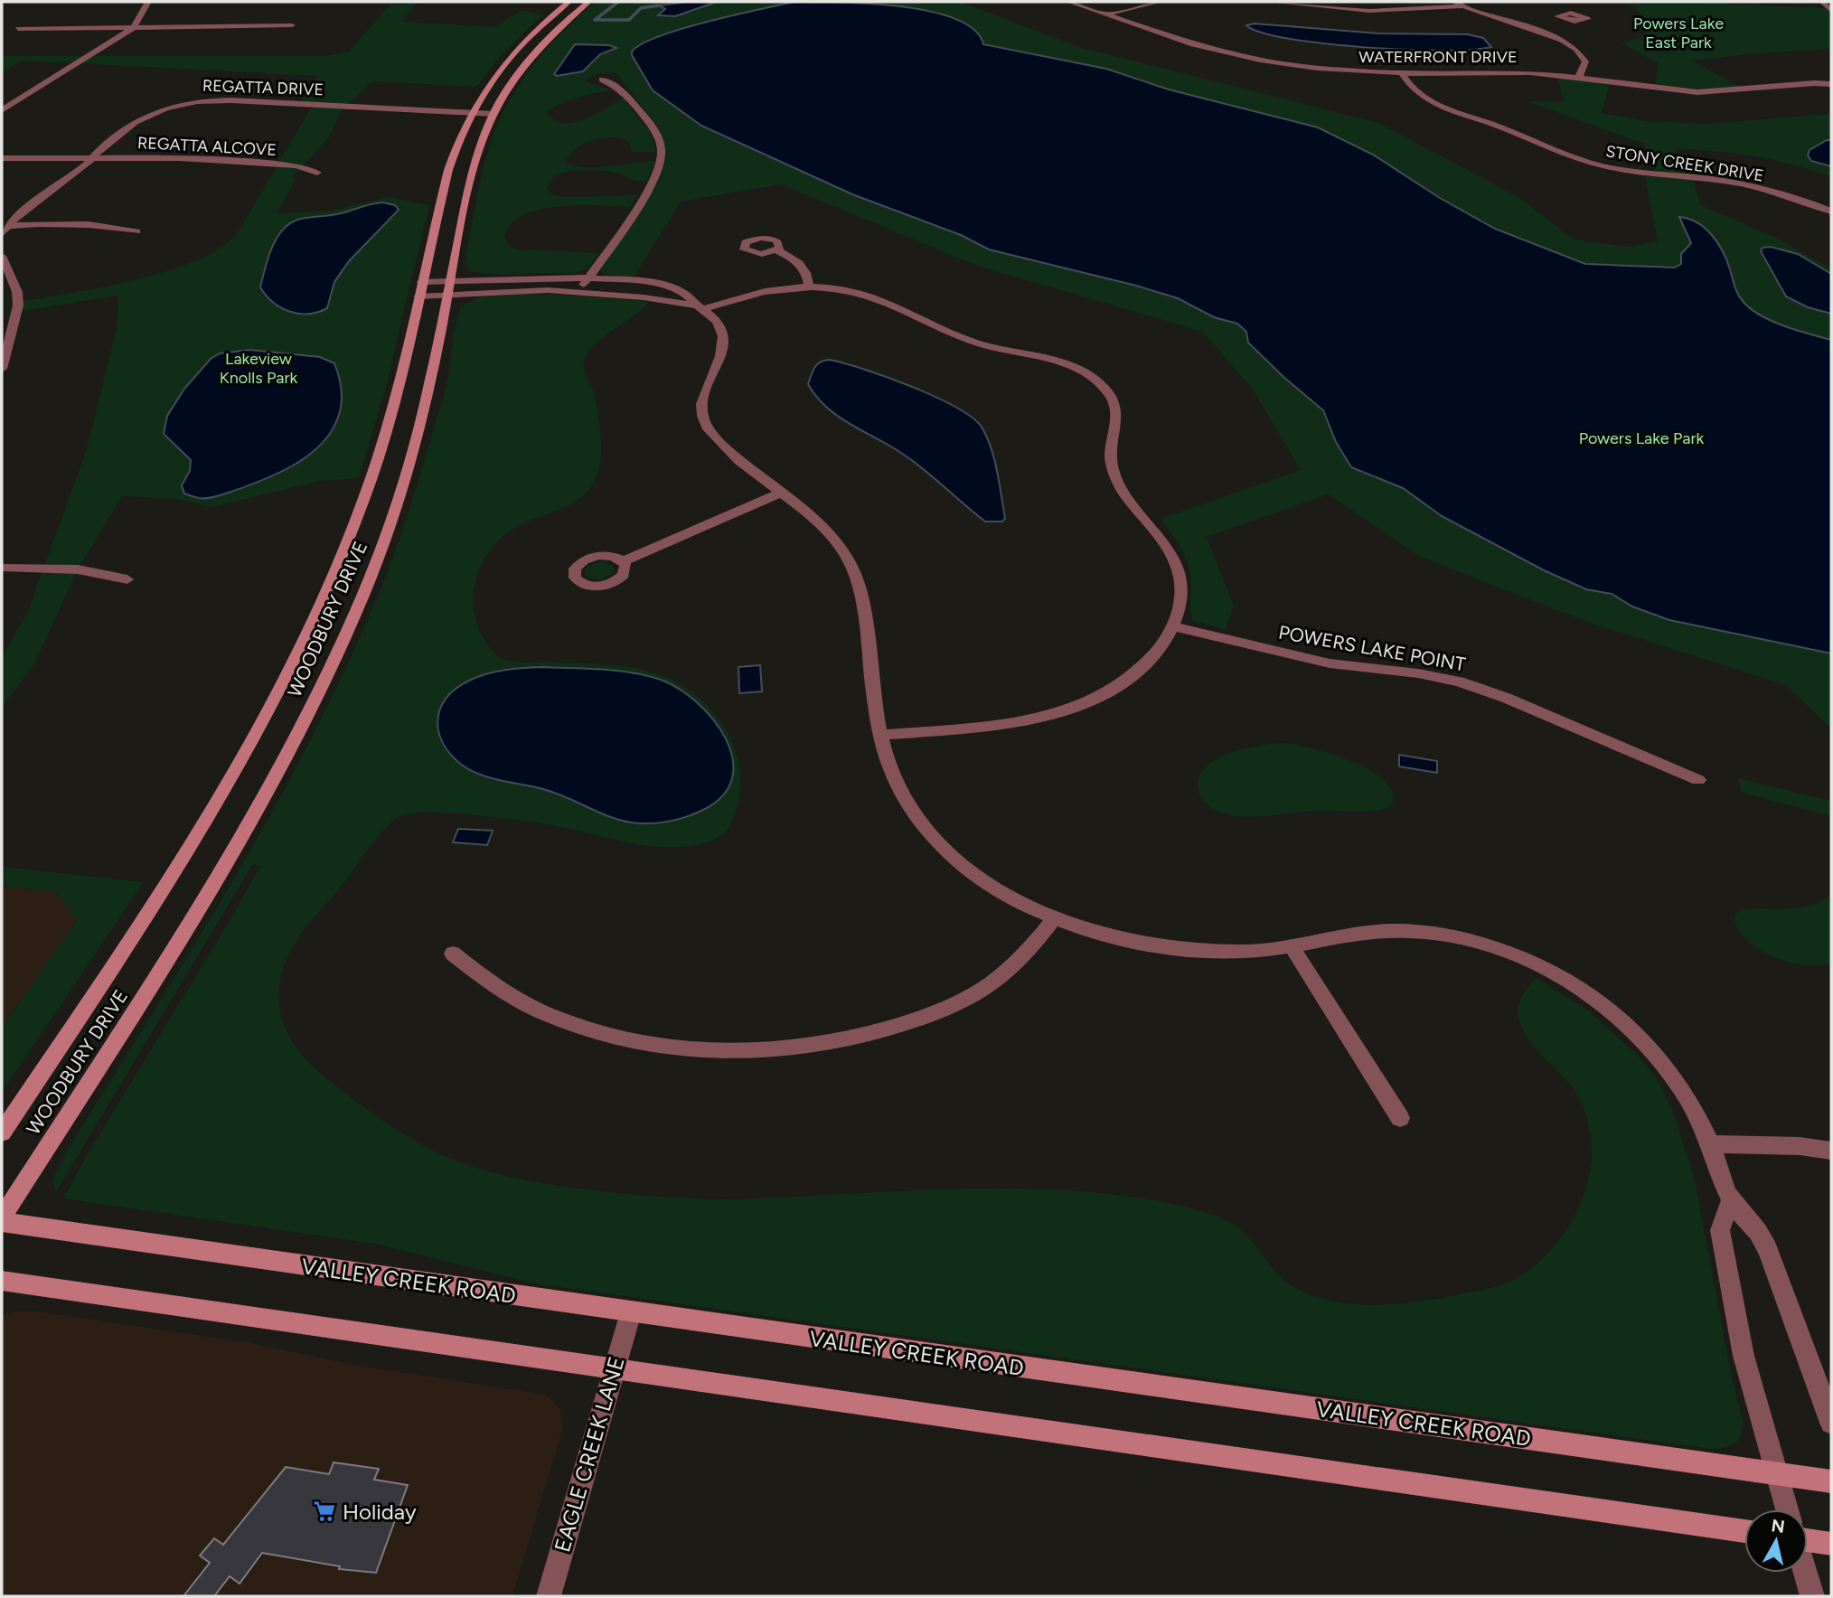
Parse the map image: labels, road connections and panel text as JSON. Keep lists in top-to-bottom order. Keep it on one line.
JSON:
{"streets":{"main road":["WOODBURY DRIVE","VALLEY CREEK ROAD"],"street":["WATERFRONT DRIVE","REGATTA DRIVE","REGATTA ALCOVE","STONY CREEK DRIVE","POWERS LAKE POINT","EAGLE CREEK LANE"]},"crossings":[["WATERFRONT DRIVE","STONY CREEK DRIVE"],["REGATTA DRIVE","REGATTA ALCOVE"],["REGATTA DRIVE","WOODBURY DRIVE"],["WOODBURY DRIVE","VALLEY CREEK ROAD"],["VALLEY CREEK ROAD","EAGLE CREEK LANE"]],"parks":["Powers Lake East Park","Lakeview Knolls Park","Powers Lake Park"],"places":{"supermarket":["Holiday"]},"north":"top"}
